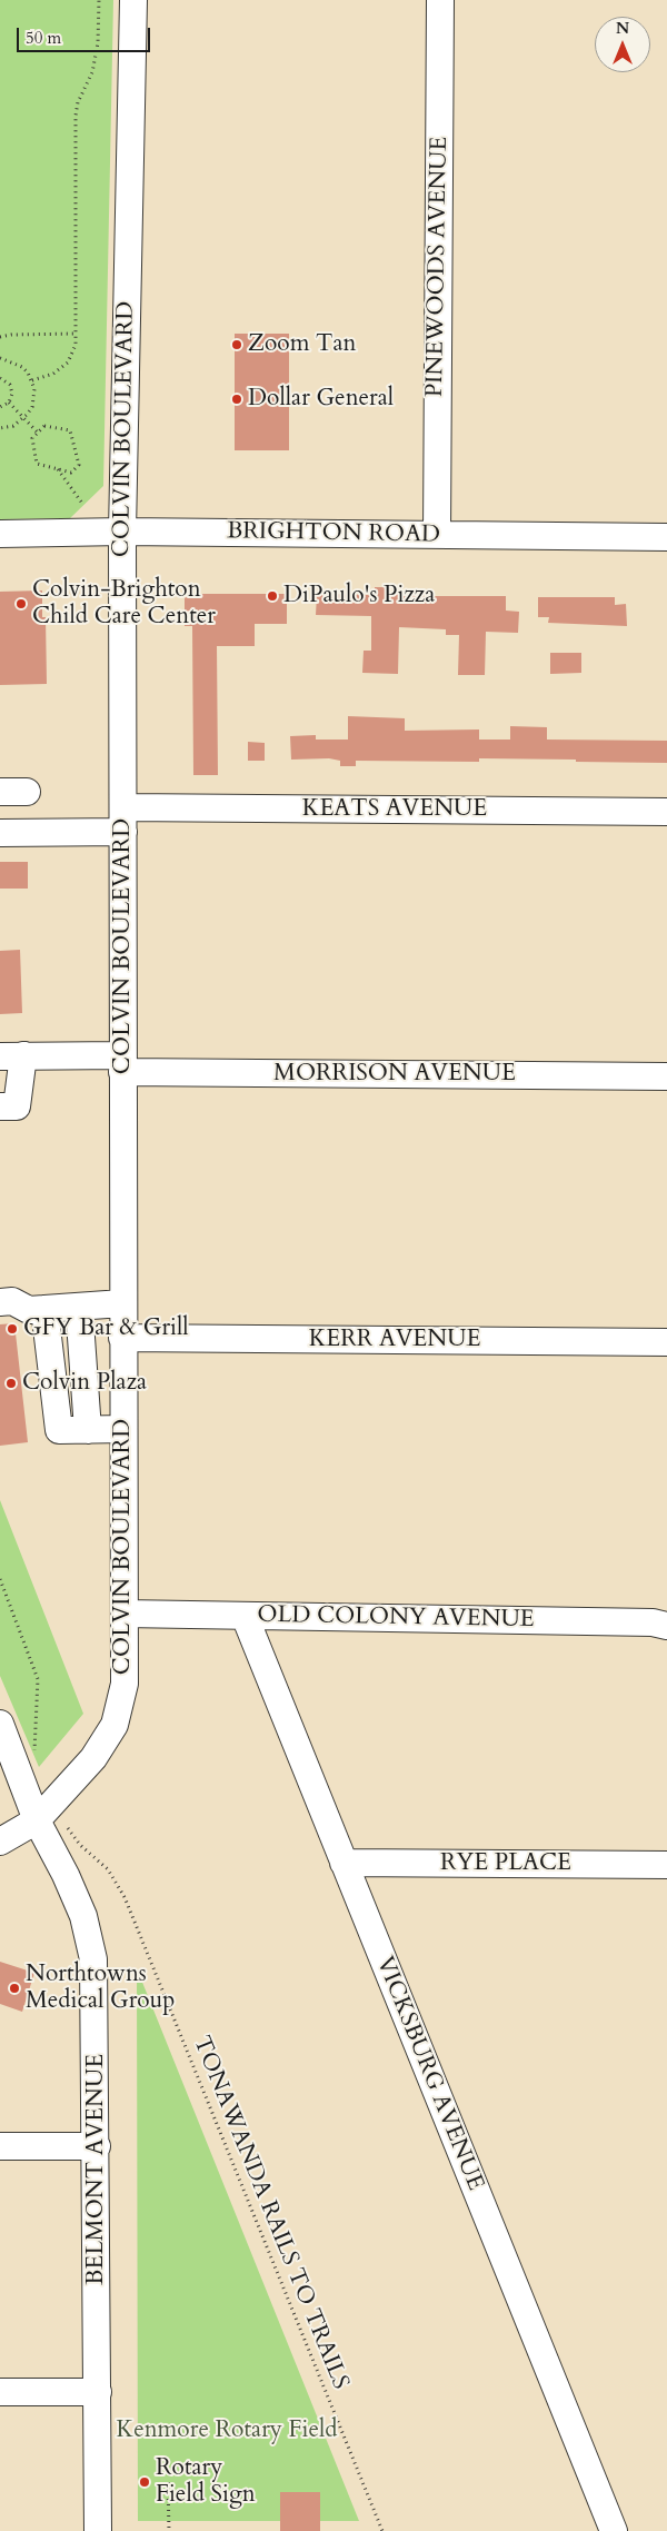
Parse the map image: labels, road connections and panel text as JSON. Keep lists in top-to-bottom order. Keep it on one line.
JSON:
{"streets":{"street":["PINEWOODS AVENUE","COLVIN BOULEVARD","BRIGHTON ROAD","KEATS AVENUE","MORRISON AVENUE","KERR AVENUE","OLD COLONY AVENUE","RYE PLACE","VICKSBURG AVENUE","BELMONT AVENUE"],"path":["TONAWANDA RAILS TO TRAILS"]},"crossings":[["PINEWOODS AVENUE","BRIGHTON ROAD"],["COLVIN BOULEVARD","BRIGHTON ROAD"],["COLVIN BOULEVARD","KEATS AVENUE"],["COLVIN BOULEVARD","MORRISON AVENUE"],["COLVIN BOULEVARD","KERR AVENUE"],["COLVIN BOULEVARD","OLD COLONY AVENUE"],["COLVIN BOULEVARD","BELMONT AVENUE"],["OLD COLONY AVENUE","VICKSBURG AVENUE"],["RYE PLACE","VICKSBURG AVENUE"]],"parks":["Kenmore Rotary Field"],"places":["Zoom Tan","Dollar General","DiPaulo's Pizza","Colvin-Brighton Child Care Center","GFY Bar & Grill","Colvin Plaza","Northtowns Medical Group","Rotary Field Sign"],"scale_bar":"50 m","north":"top"}
